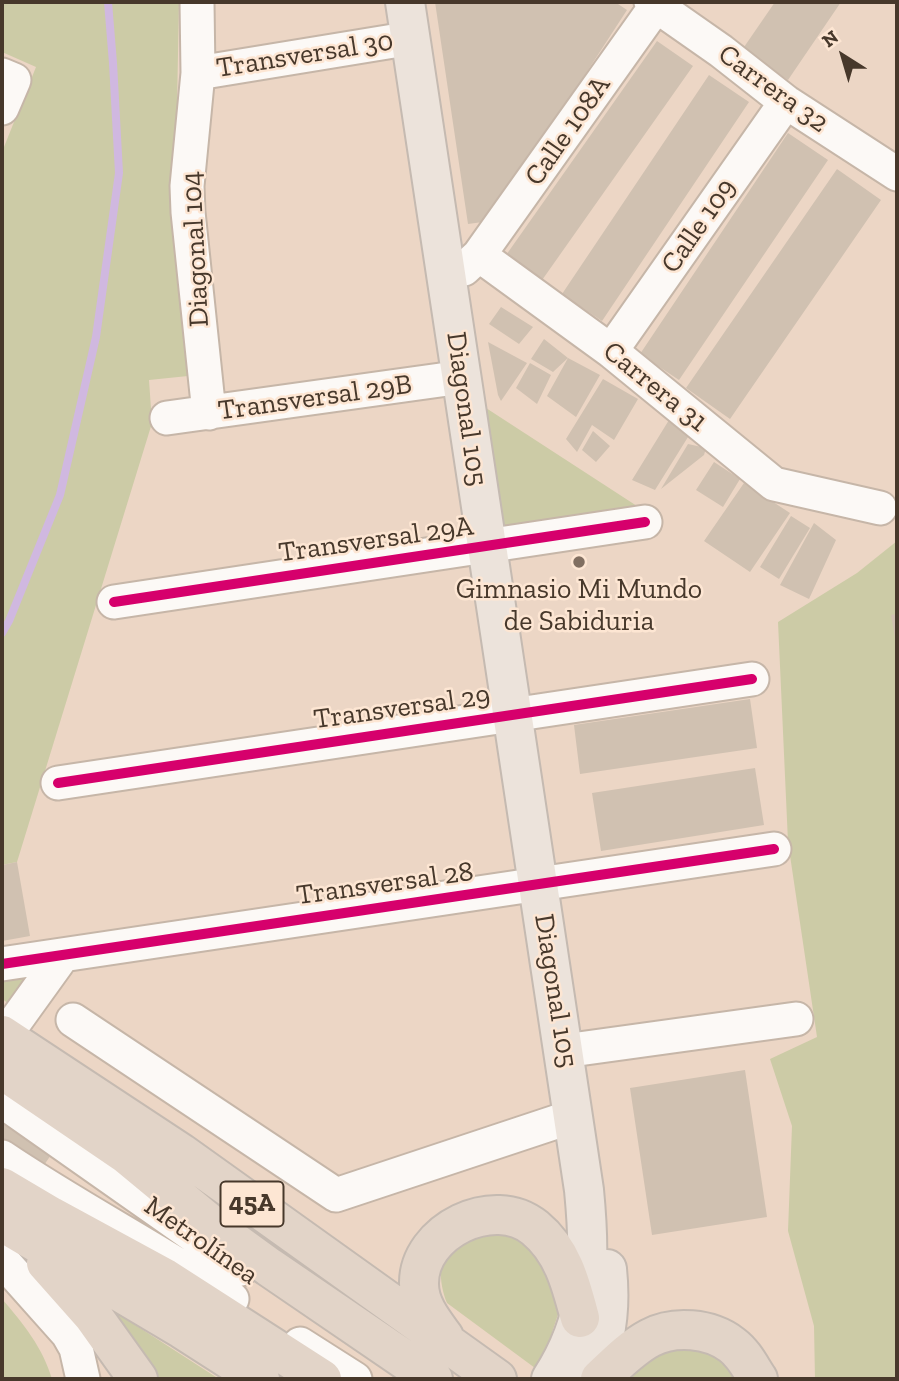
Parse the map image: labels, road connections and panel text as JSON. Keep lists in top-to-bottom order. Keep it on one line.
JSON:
{"streets":{"highway":["45A"],"main road":["Diagonal 105"],"street":["Transversal 30","Carrera 32","Calle 108A","Calle 109","Diagonal 104","Carrera 31","Transversal 29B","Transversal 29A","Transversal 29","Transversal 28","Metrolínea"]},"crossings":[["Transversal 30","Diagonal 104"],["Transversal 30","Diagonal 105"],["Carrera 32","Calle 108A"],["Carrera 32","Calle 109"],["Calle 108A","Carrera 31"],["Calle 109","Carrera 31"],["Diagonal 104","Transversal 29B"],["Transversal 29B","Diagonal 105"],["Diagonal 105","Transversal 29A"],["Diagonal 105","Transversal 29"],["Diagonal 105","Transversal 28"]],"places":["Gimnasio Mi Mundo de Sabiduria"],"north":"top left"}
